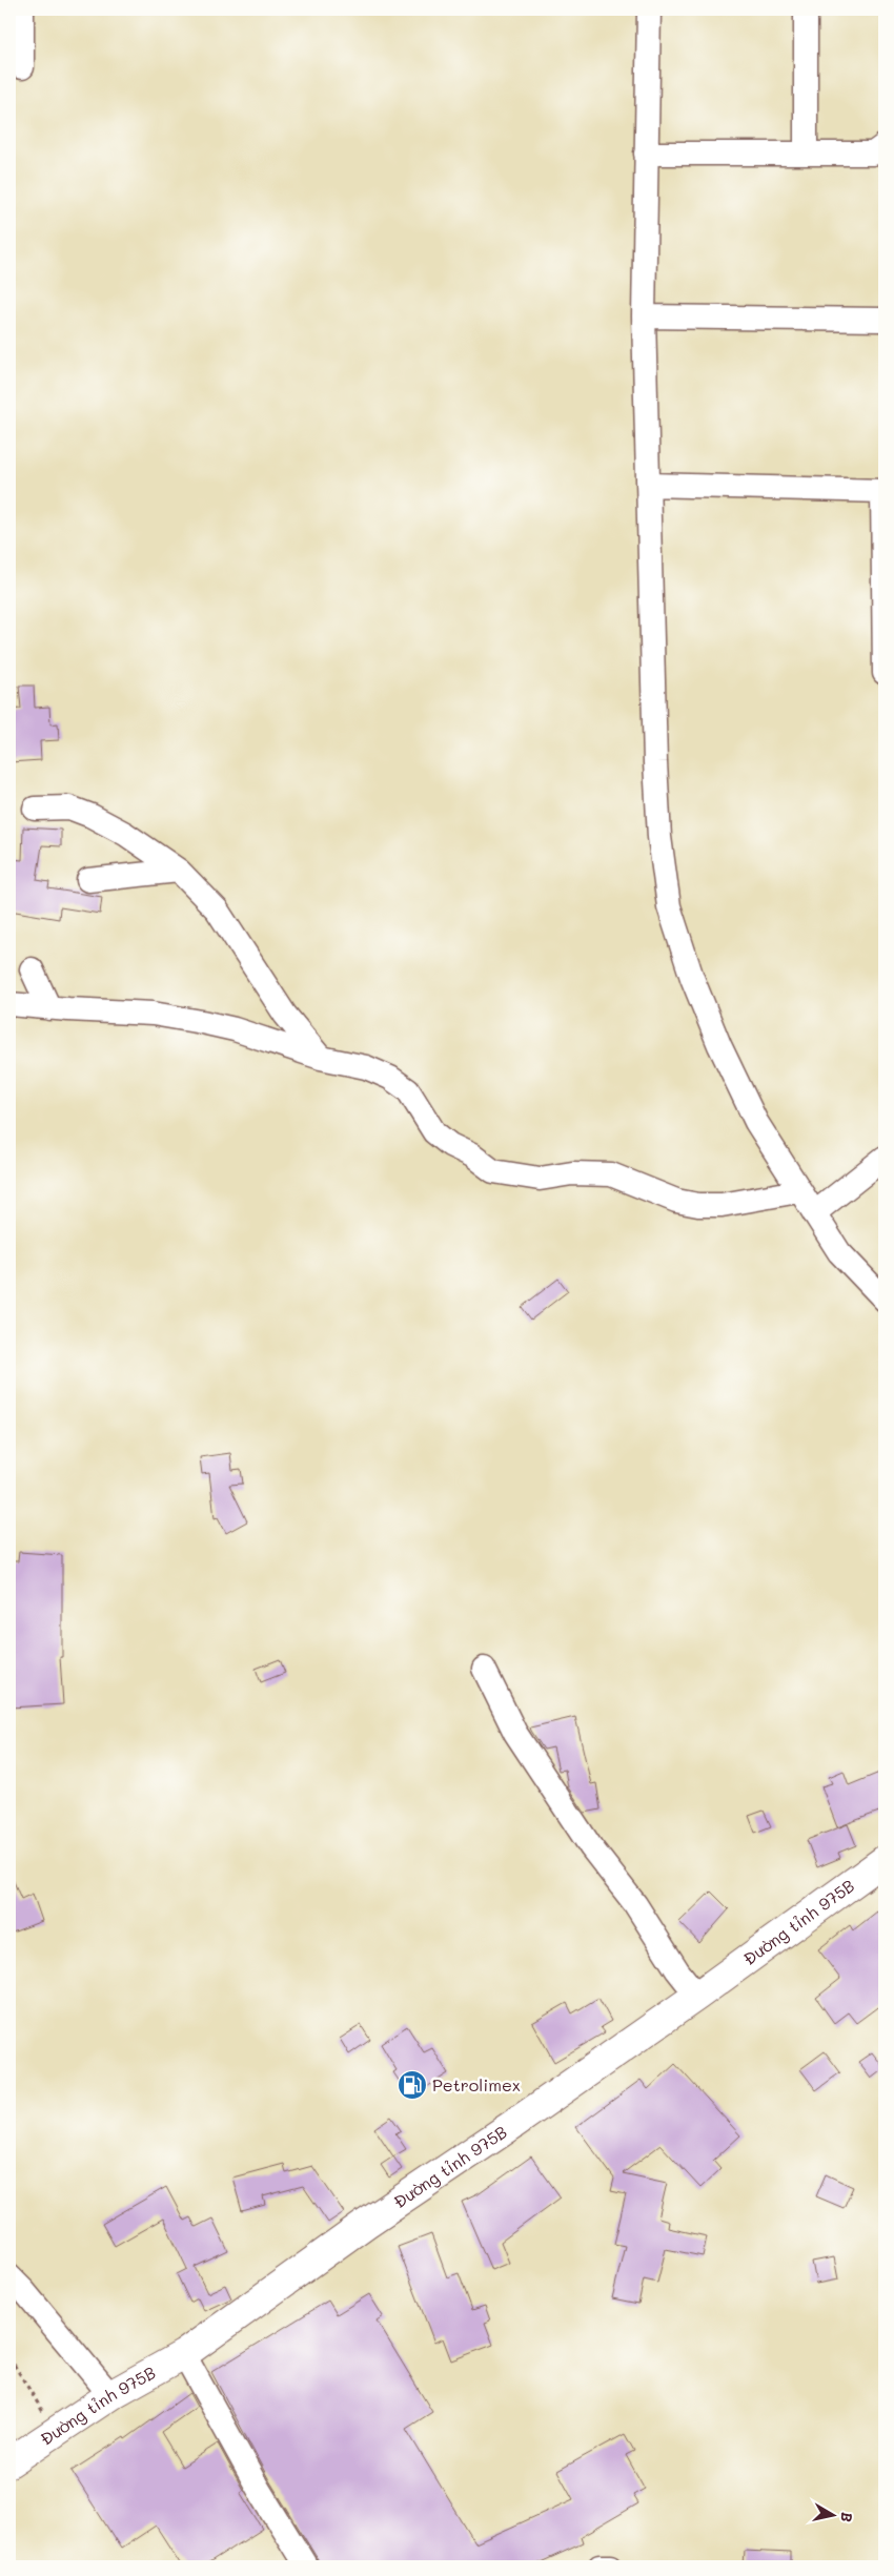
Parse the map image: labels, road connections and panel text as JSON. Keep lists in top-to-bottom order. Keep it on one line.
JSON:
{"streets":{"main road":["Đường tỉnh 975B"]},"places":{"fuel station":["Petrolimex"]},"north":"right"}
